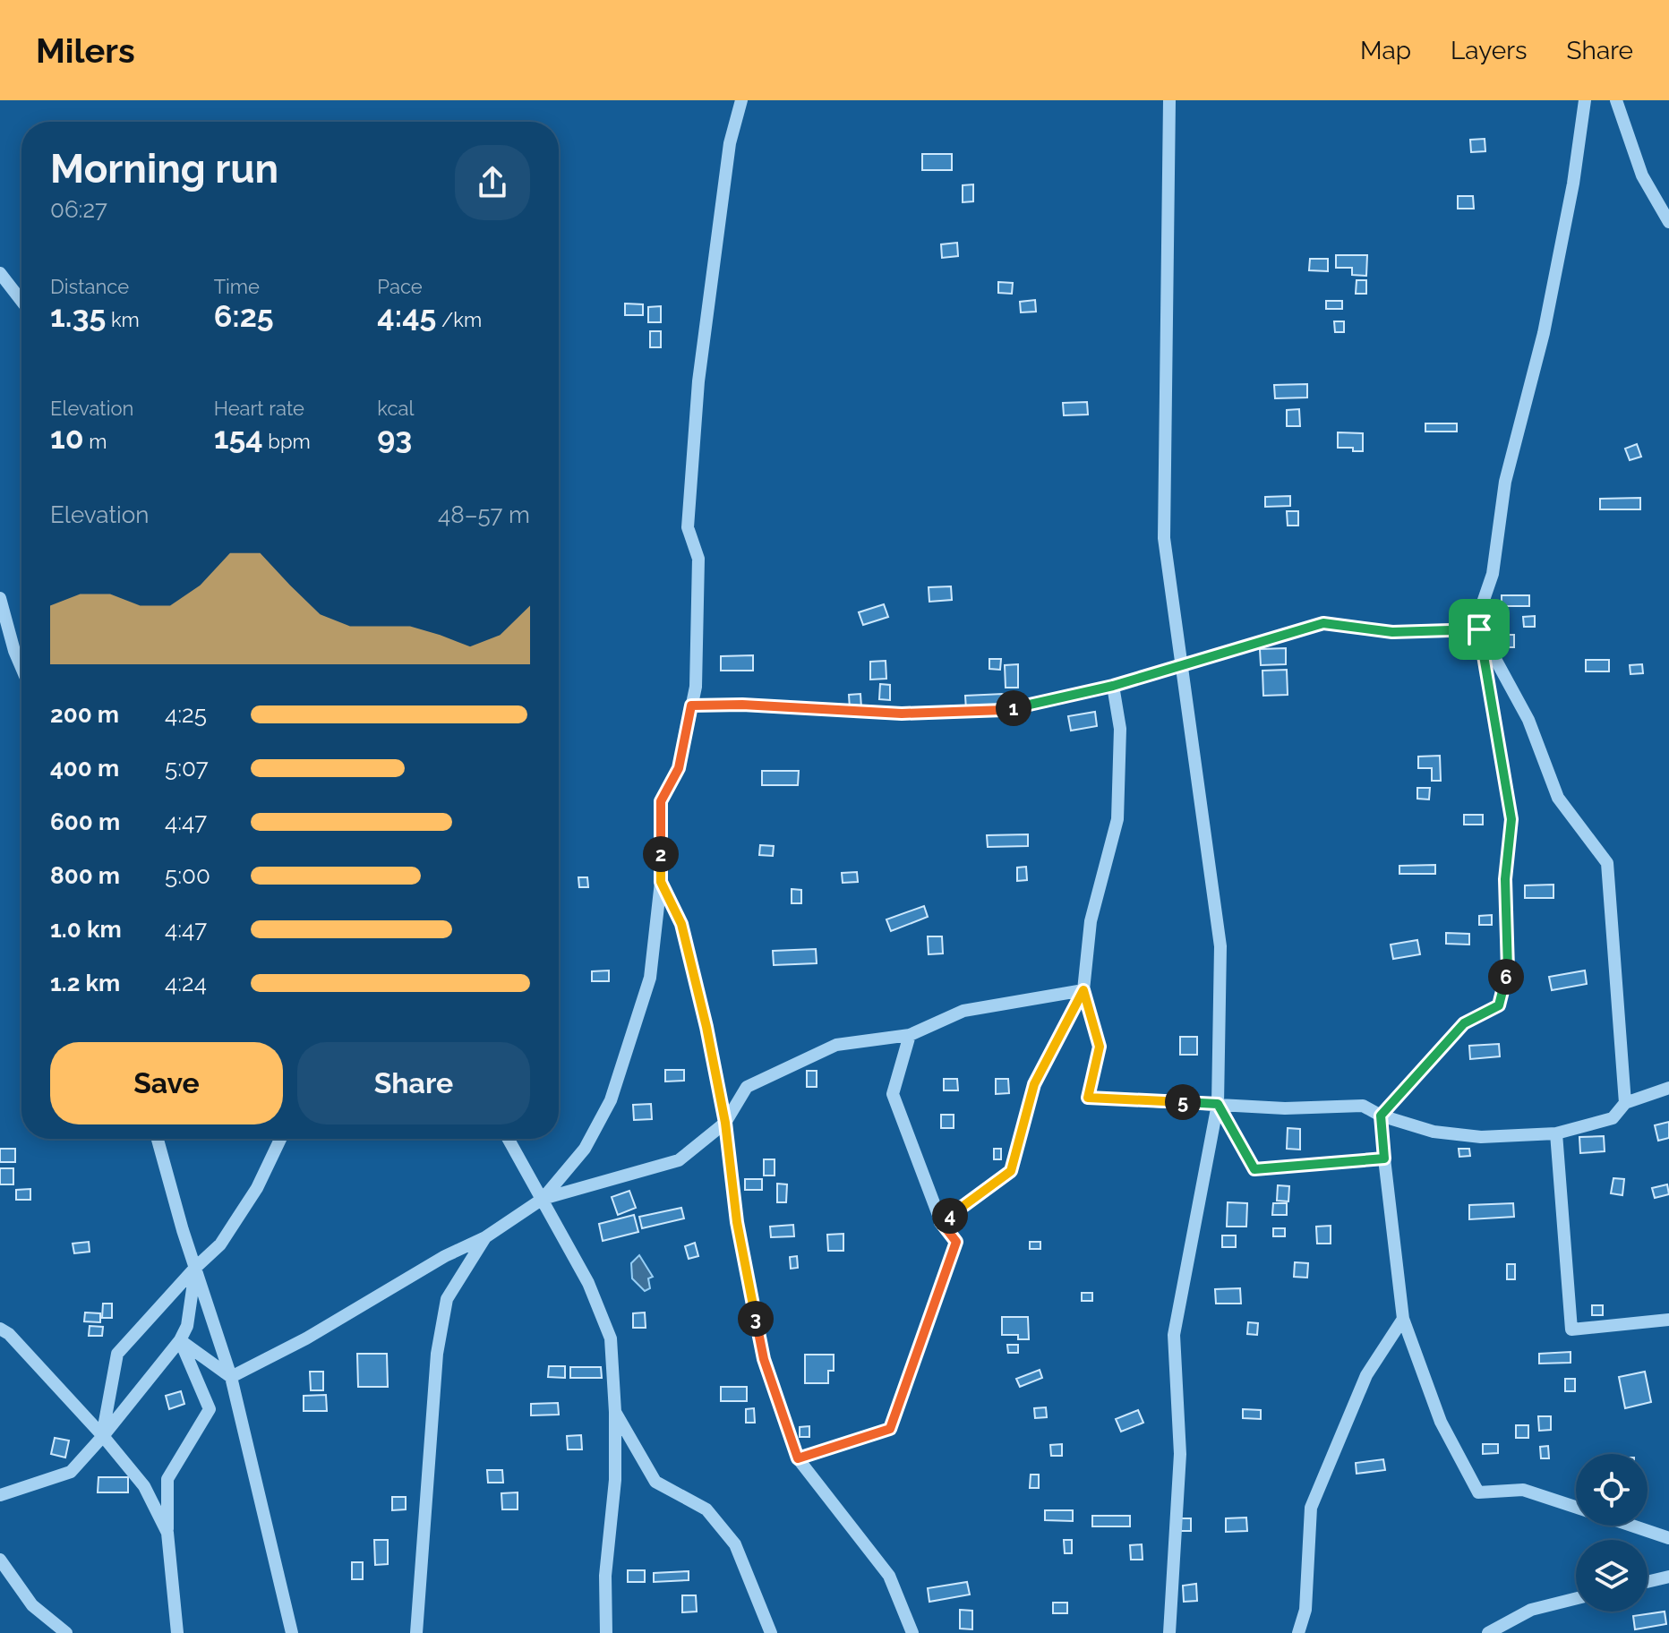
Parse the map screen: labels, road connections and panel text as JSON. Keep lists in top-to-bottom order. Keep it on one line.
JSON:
{"page":{"header":"Milers","nav":["Map","Layers","Share"],"heading":["Morning run","06:27"],"stats":[["Distance","1.35 km"],["Time","6:25"],["Pace","4:45 /km"],["Elevation","10 m"],["Heart rate","154 bpm"],["kcal","93"]],"chart":["Elevation","48–57 m"],"list":[{"name":"200 m","note":"4:25"},{"name":"400 m","note":"5:07"},{"name":"600 m","note":"4:47"},{"name":"800 m","note":"5:00"},{"name":"1.0 km","note":"4:47"},{"name":"1.2 km","note":"4:24"}],"pins":["1","2","6","5","4","3"],"buttons":["Save","Share"]}}
